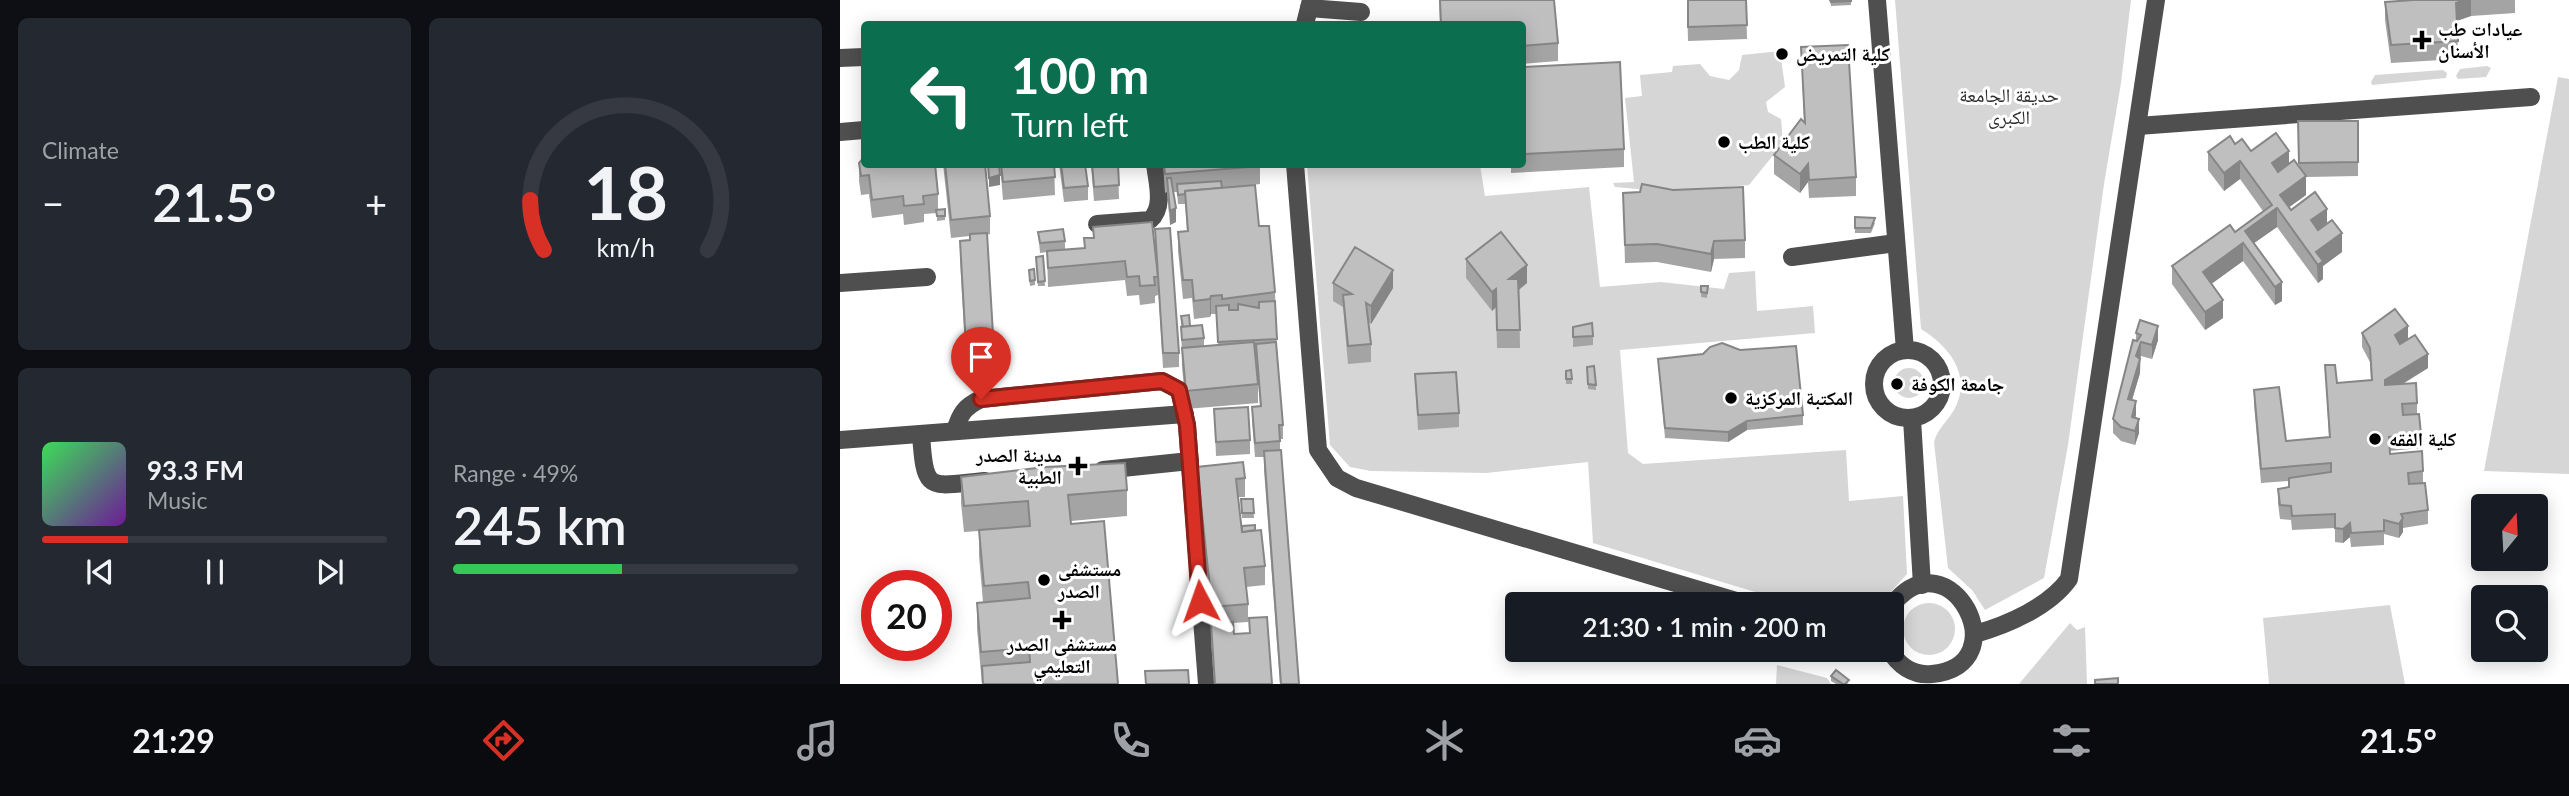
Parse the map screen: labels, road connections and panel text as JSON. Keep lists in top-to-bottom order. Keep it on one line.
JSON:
{"parks":["حديقة الجامعة الكبرى"],"places":{"health":["عيادات طب الأسنان","مدينة الصدر الطبية","مستشفى الصدر التعليمي"],"other":["كلية التمريض","كلية الطب","جامعة الكوفة","المكتبة المركزية","كلية الفقه","مستشفى الصدر"]},"north":"top","page":{"tile":["Climate",["Range · 49%","245 km"]],"turn":["100 m","Turn left"],"heat":["−","21.5°","+"],"song":["93.3 FM","Music"],"limit":"20","trip":"21:30 · 1 min · 200 m","tabs":["21:29","21.5°"],"gauge":["18","km/h"]}}
